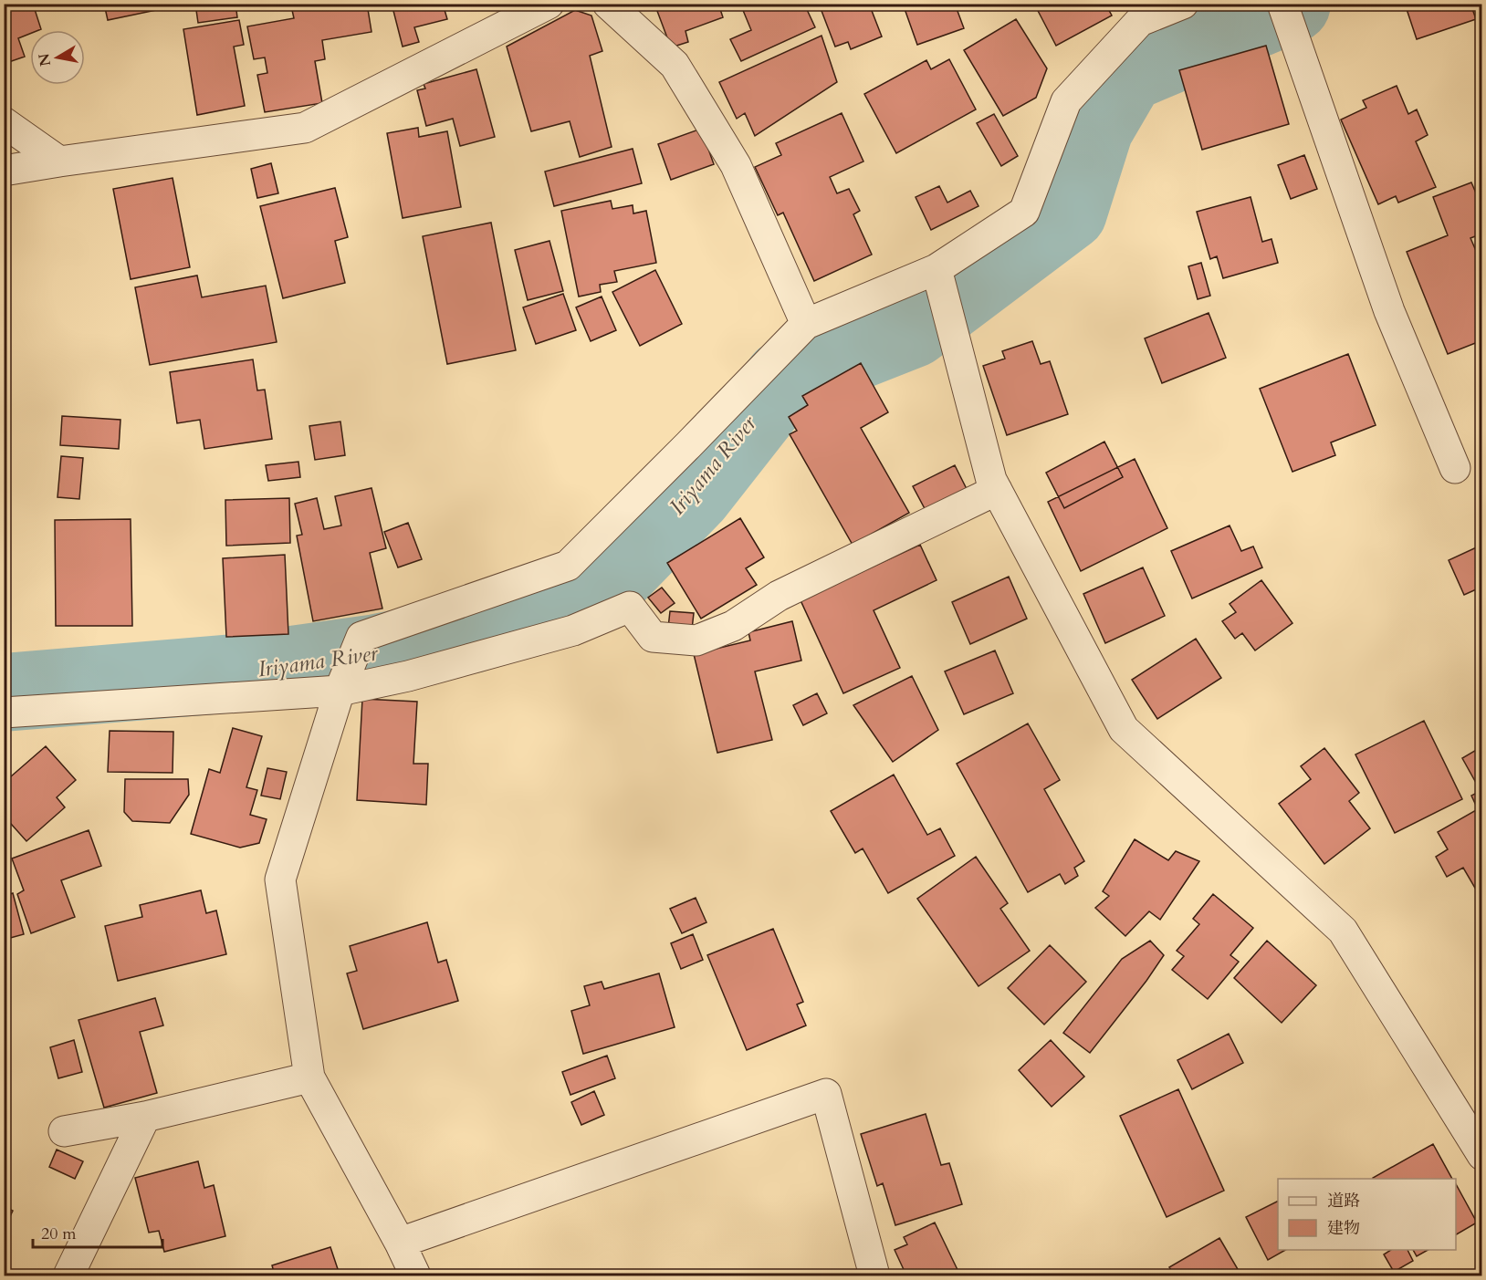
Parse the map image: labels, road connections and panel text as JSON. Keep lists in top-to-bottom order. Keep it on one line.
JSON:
{"water":["Iriyama River"],"legend":["道路","建物"],"scale_bar":"20 m","north":"left"}
